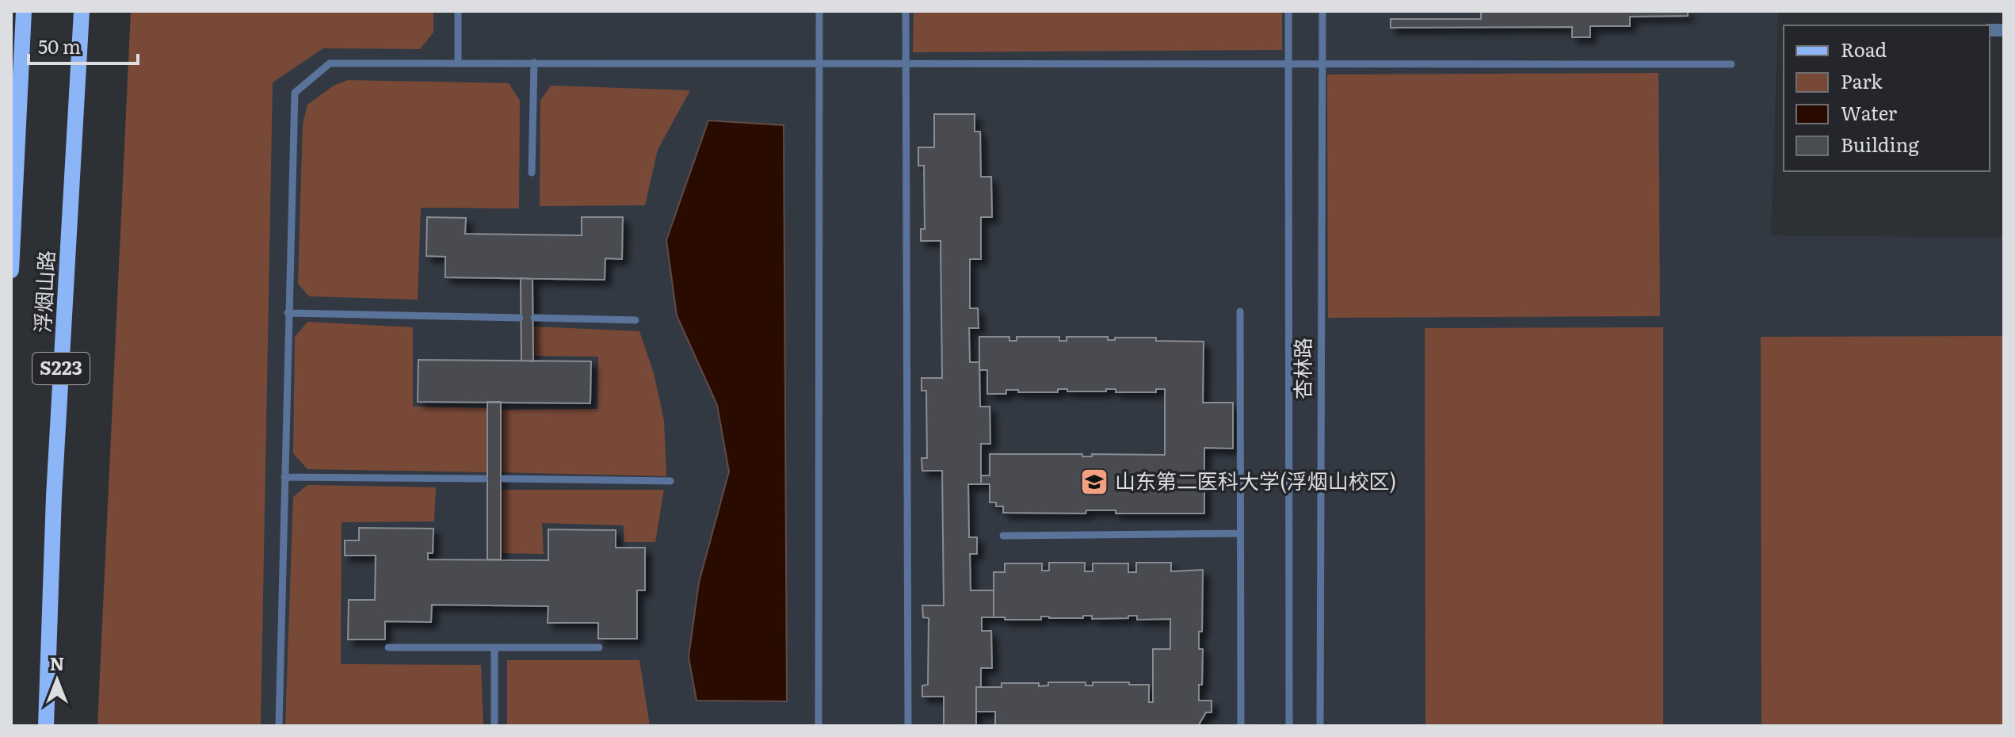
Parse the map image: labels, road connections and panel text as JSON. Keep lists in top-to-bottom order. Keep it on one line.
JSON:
{"streets":{"main road":["浮烟山路","S223"],"lane":["杏林路"]},"places":{"school or university":["山东第二医科大学(浮烟山校区)"]},"legend":["Road","Park","Water","Building"],"scale_bar":"50 m","north":"top"}
